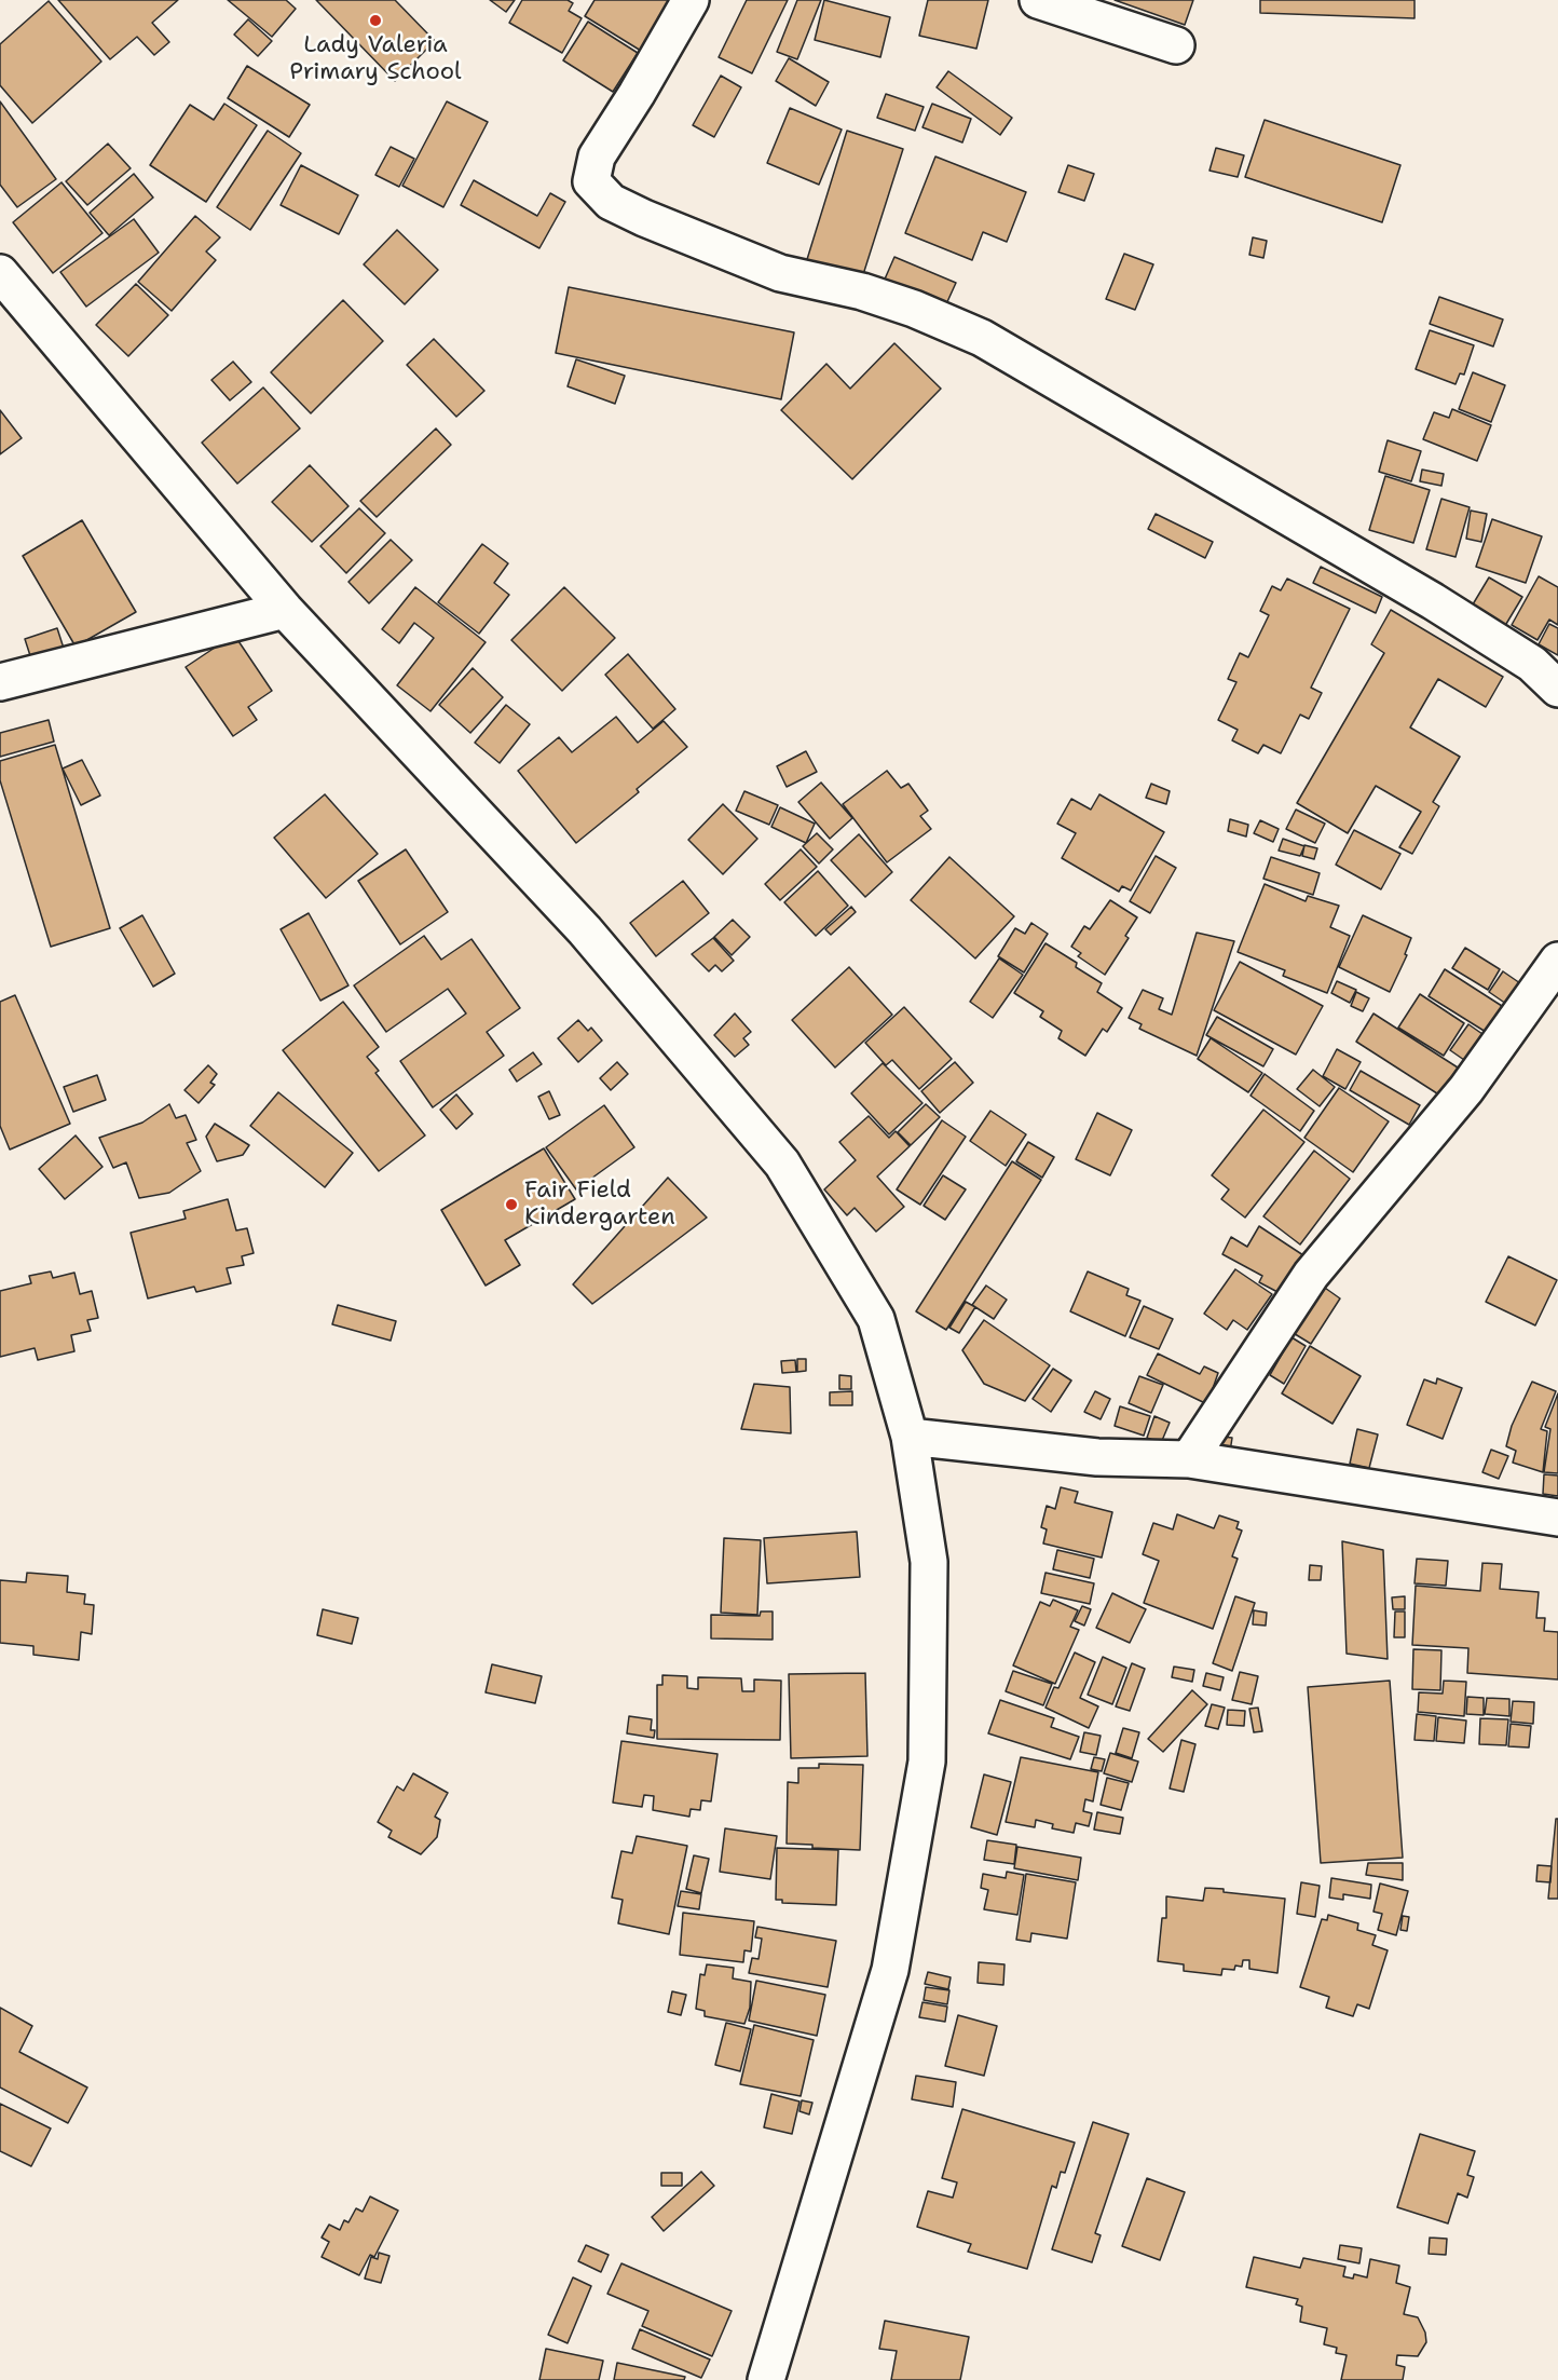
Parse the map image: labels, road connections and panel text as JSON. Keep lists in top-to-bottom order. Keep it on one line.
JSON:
{"places":["Lady Valeria Primary School","Fair Field Kindergarten"]}
